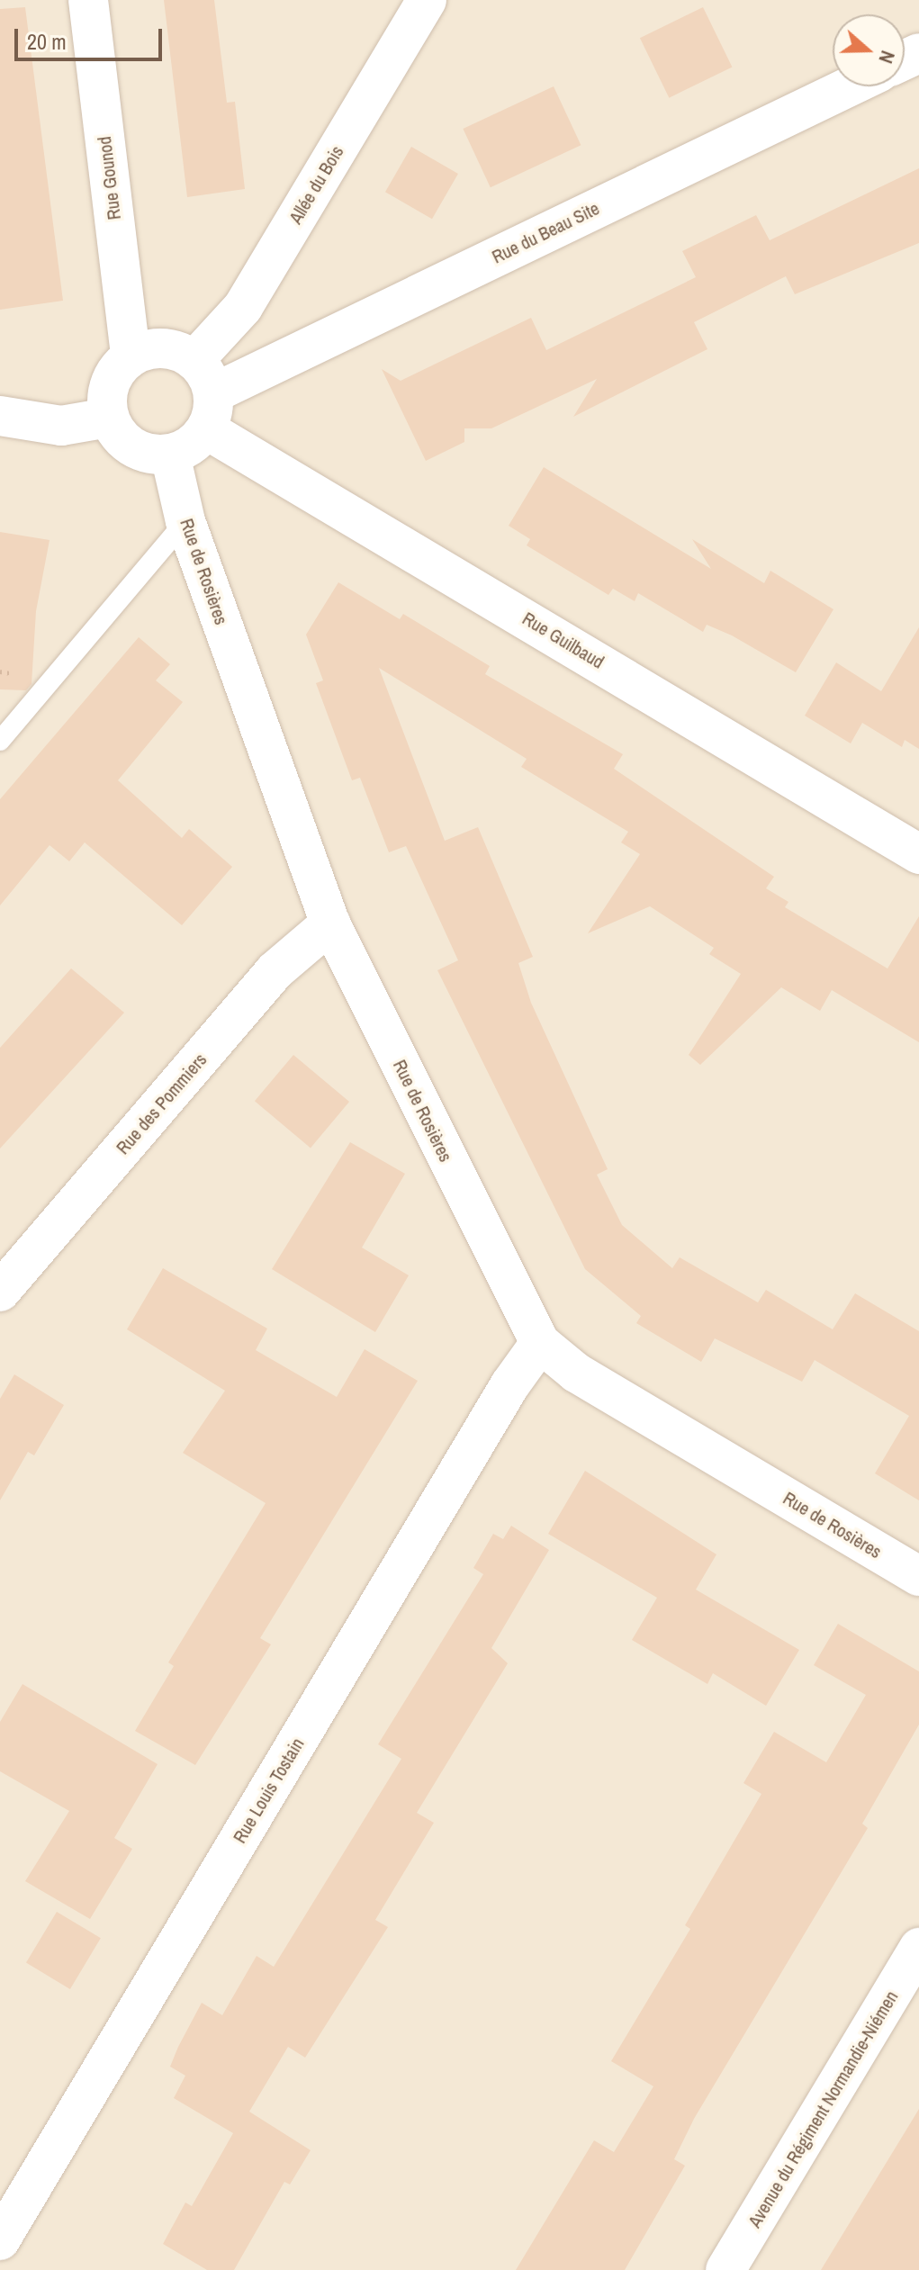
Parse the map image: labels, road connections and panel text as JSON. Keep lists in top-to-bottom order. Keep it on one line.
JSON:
{"streets":{"street":["Rue Gounod","Allée du Bois","Rue du Beau Site","Rue de Rosières","Rue Guilbaud","Rue des Pommiers","Rue Louis Tostain","Avenue du Régiment Normandie-Niémen"]},"crossings":[["Rue Gounod","Allée du Bois"],["Rue Gounod","Rue du Beau Site"],["Rue Gounod","Rue de Rosières"],["Rue Gounod","Rue Guilbaud"],["Allée du Bois","Rue du Beau Site"],["Allée du Bois","Rue de Rosières"],["Allée du Bois","Rue Guilbaud"],["Rue du Beau Site","Rue de Rosières"],["Rue du Beau Site","Rue Guilbaud"],["Rue de Rosières","Rue Guilbaud"],["Rue de Rosières","Rue des Pommiers"],["Rue de Rosières","Rue Louis Tostain"]],"scale_bar":"20 m","north":"right"}
